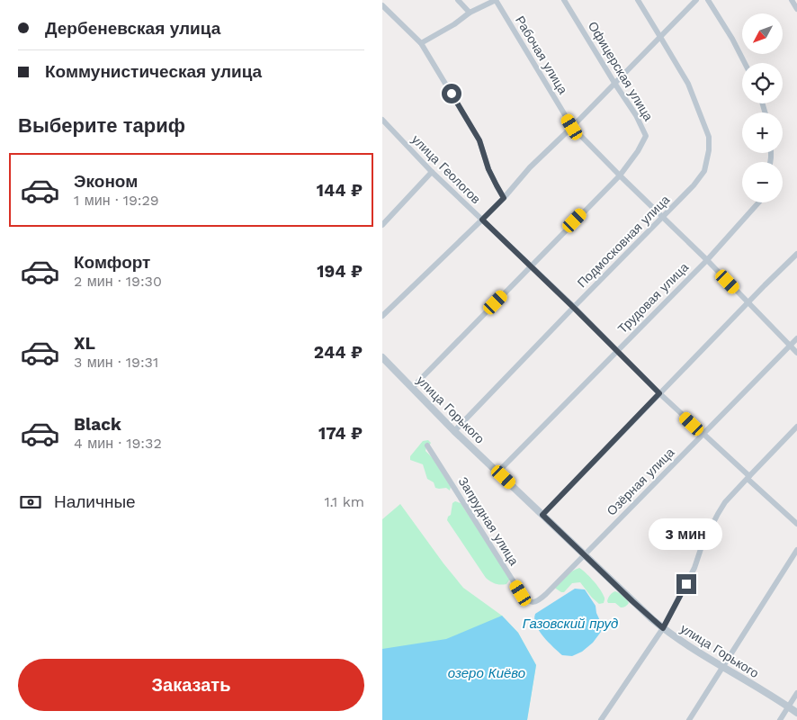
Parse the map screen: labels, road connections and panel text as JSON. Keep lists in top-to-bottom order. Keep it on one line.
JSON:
{"streets":{"street":["Рабочая улица","Офицерская улица","улица Геологов","Подмосковная улица","Трудовая улица","улица Горького","Озёрная улица","Запрудная улица"]},"crossings":[["Рабочая улица","Офицерская улица"],["Рабочая улица","Подмосковная улица"],["Рабочая улица","Трудовая улица"],["Рабочая улица","Озёрная улица"],["улица Геологов","Подмосковная улица"],["улица Геологов","Трудовая улица"],["улица Геологов","Озёрная улица"],["Подмосковная улица","улица Горького"],["Трудовая улица","улица Горького"],["улица Горького","Озёрная улица"],["Озёрная улица","Запрудная улица"]],"water":["Газовский пруд","озеро Киёво"],"north":"bottom left","page":{"banner":["Дербеневская улица","Коммунистическая улица"],"map_buttons":["+","−"],"heading":"Выберите тариф","list":[{"name":"Эконом","note":"1 мин · 19:29","value":"144 ₽"},{"name":"Комфорт","note":"2 мин · 19:30","value":"194 ₽"},{"name":"XL","note":"3 мин · 19:31","value":"244 ₽"},{"name":"Black","note":"4 мин · 19:32","value":"174 ₽"}],"pay":["Наличные","1.1 km"],"bubble":"3 мин","buttons":"Заказать"}}
